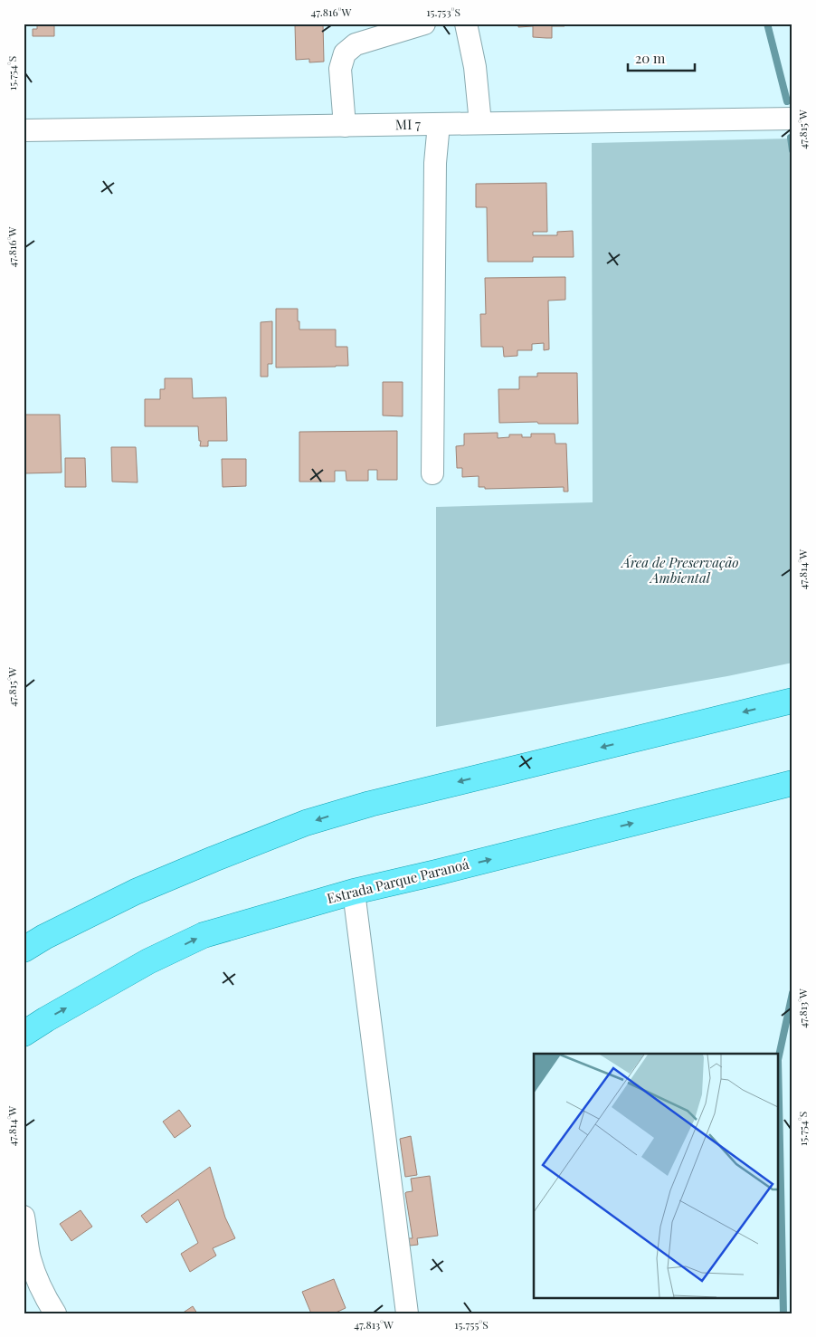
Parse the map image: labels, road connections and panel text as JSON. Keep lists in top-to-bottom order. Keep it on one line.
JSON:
{"streets":{"main road":["Estrada Parque Paranoá"],"street":["MI 7"]},"parks":["Área de Preservação Ambiental"],"scale_bar":"20 m","coordinates":["47.816°W","15.753°S","15.754°S","47.815°W","47.814°W","47.813°W","15.755°S"]}
